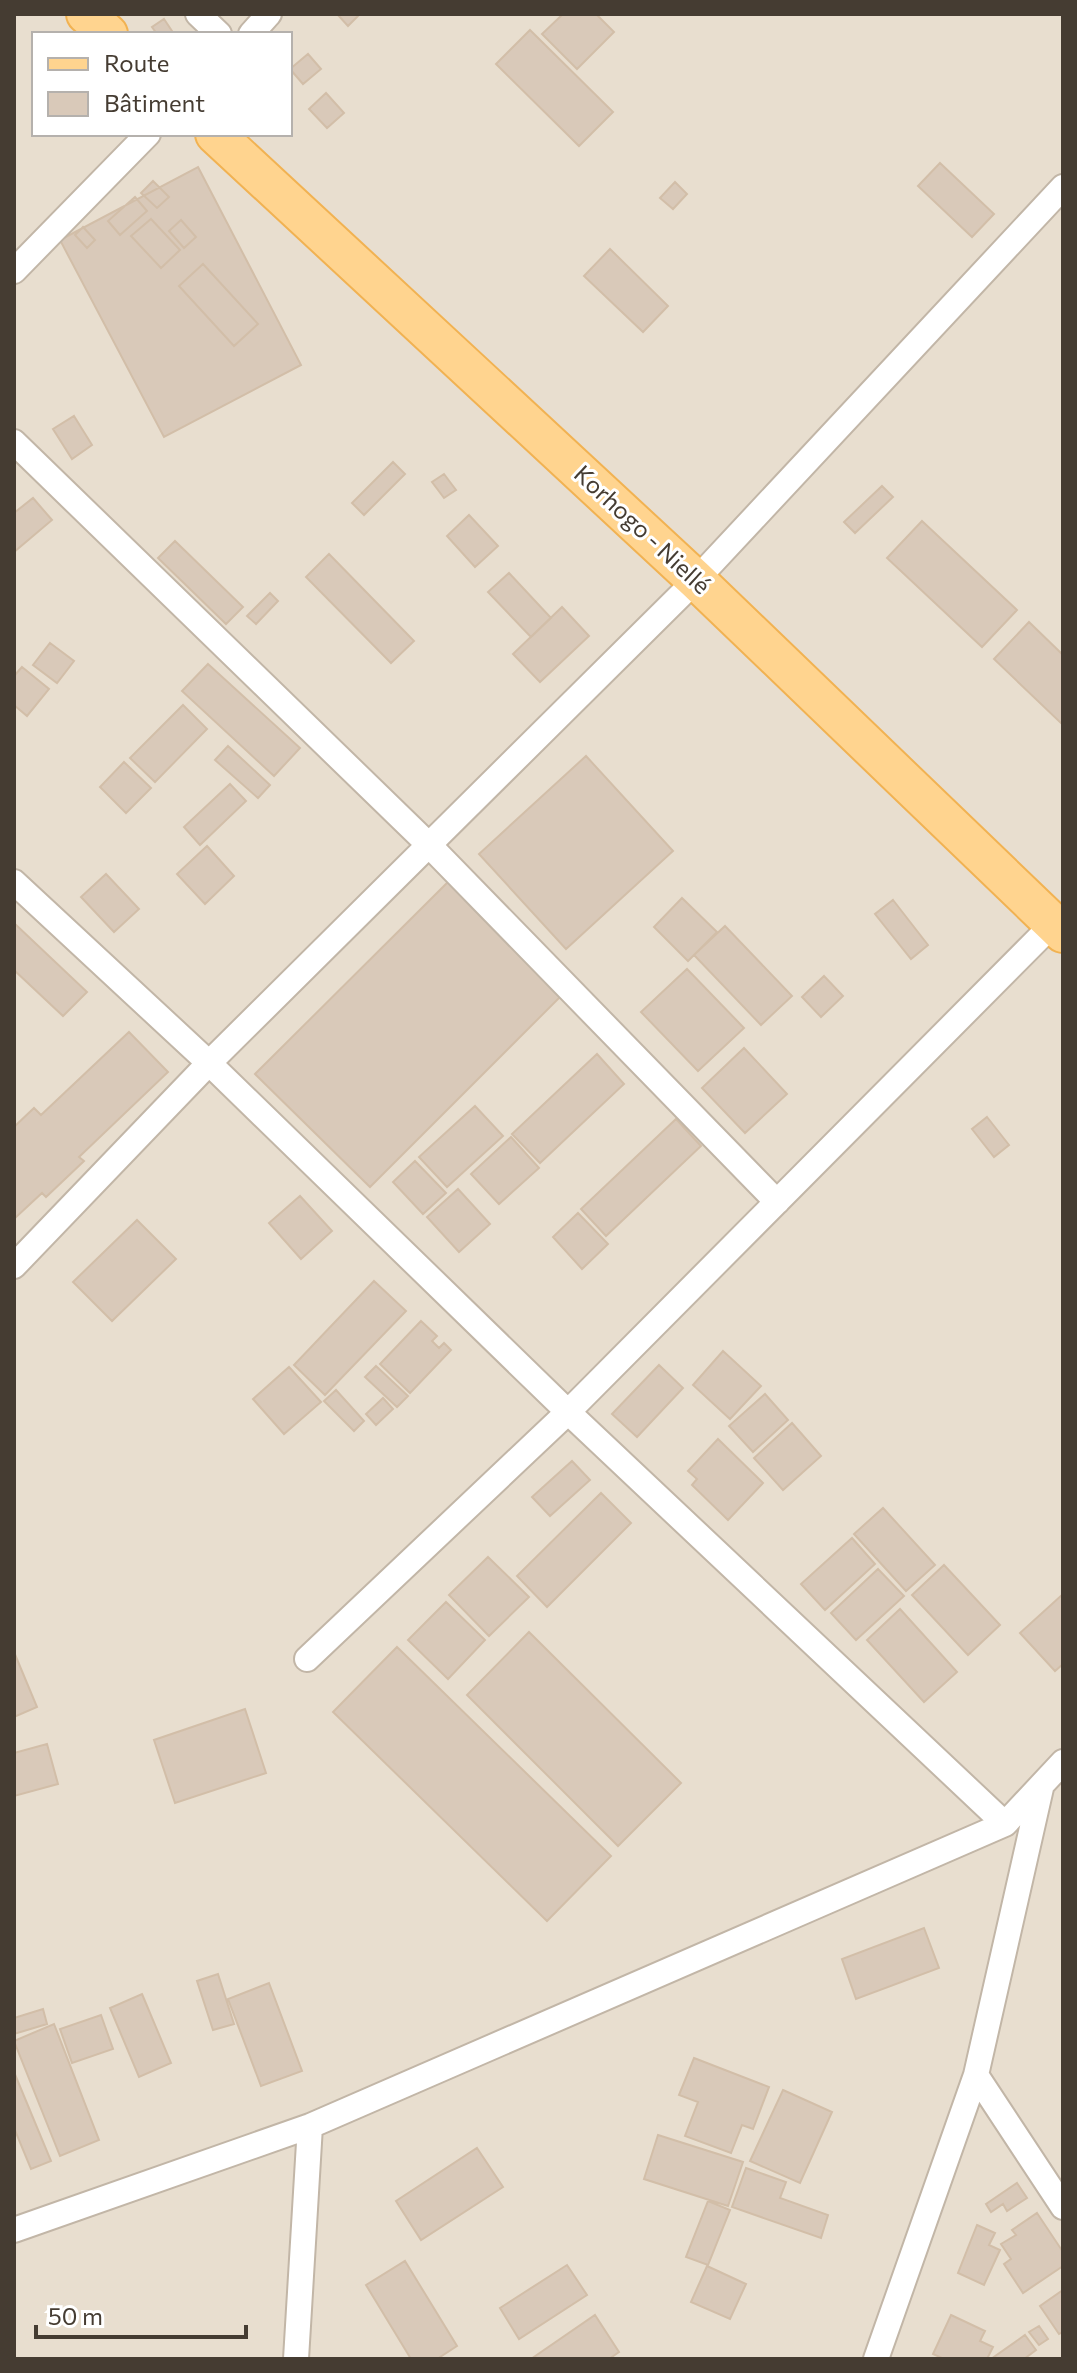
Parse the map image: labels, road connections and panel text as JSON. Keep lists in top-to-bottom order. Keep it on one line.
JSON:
{"streets":{"main road":["Korhogo - Niellé"]},"legend":["Route","Bâtiment"],"scale_bar":"50 m"}
